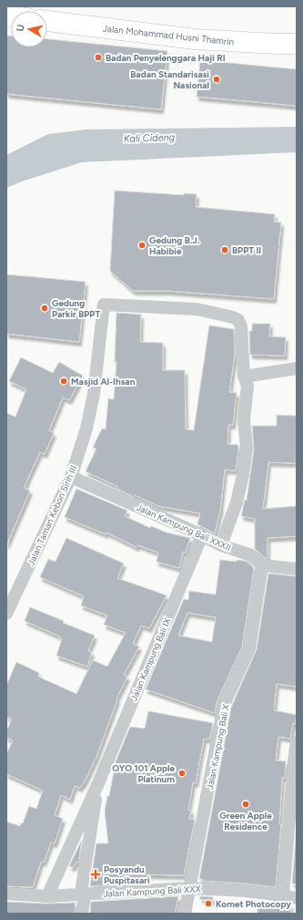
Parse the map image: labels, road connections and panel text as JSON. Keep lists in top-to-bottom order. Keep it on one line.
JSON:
{"streets":{"main road":["Jalan Mohammad Husni Thamrin"],"street":["Jalan Taman Kebon Sirih III","Jalan Kampung Bali XXXII","Jalan Kampung Bali IX","Jalan Kampung Bali X","Jalan Kampung Bali XXX"]},"crossings":[["Jalan Taman Kebon Sirih III","Jalan Kampung Bali XXXII"],["Jalan Kampung Bali XXXII","Jalan Kampung Bali IX"],["Jalan Kampung Bali XXXII","Jalan Kampung Bali X"],["Jalan Kampung Bali IX","Jalan Kampung Bali XXX"],["Jalan Kampung Bali X","Jalan Kampung Bali XXX"]],"water":["Kali Cideng"],"places":{"other":["Badan Penyelenggara Haji RI","Badan Standarisasi Nasional","Gedung B.J. Habibie","BPPT II","Gedung Parkir BPPT","Masjid Al-Ihsan","OYO 101 Apple Platinum","Green Apple Residence","Komet Photocopy"],"health":["Posyandu Puspitasari"]},"north":"left"}
